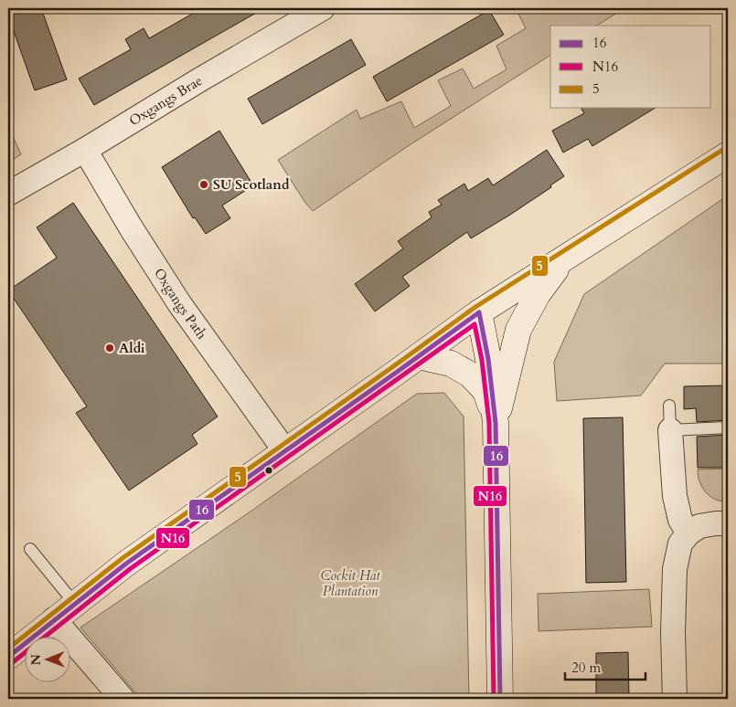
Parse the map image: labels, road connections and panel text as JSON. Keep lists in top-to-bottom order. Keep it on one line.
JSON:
{"streets":{"street":["Oxgangs Brae","Oxgangs Path"]},"crossings":[["Oxgangs Brae","Oxgangs Path"]],"parks":["Cockit Hat Plantation"],"places":["SU Scotland","Aldi"],"lines":["transit line 5","transit line 16","transit line N16"],"legend":["16","N16","5"],"scale_bar":"20 m","north":"left"}
